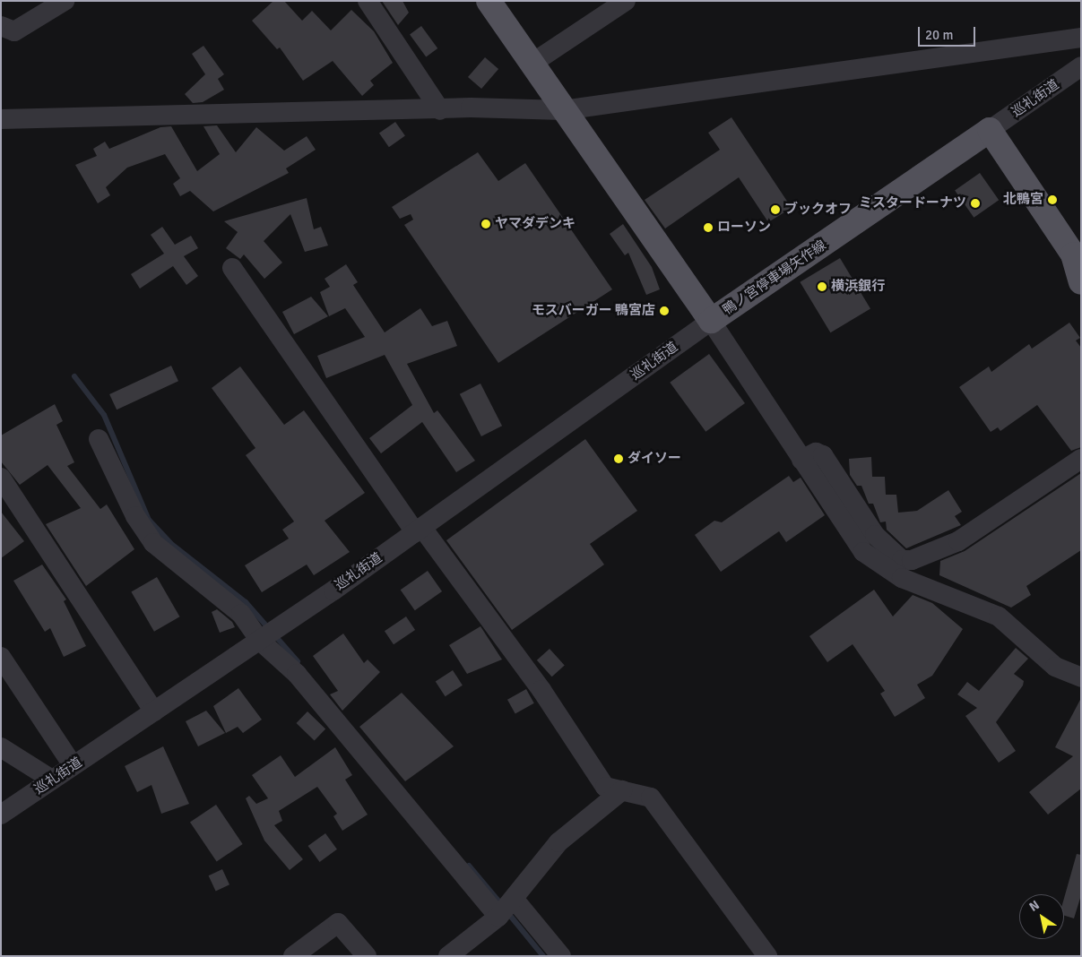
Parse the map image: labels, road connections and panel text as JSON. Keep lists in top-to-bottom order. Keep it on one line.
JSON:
{"streets":{"main road":["鴨ノ宮停車場矢作線"],"street":["巡礼街道"]},"crossings":[["巡礼街道","鴨ノ宮停車場矢作線"]],"places":["北鴨宮","ミスタードーナツ","ブックオフ","ヤマダデンキ","ローソン","横浜銀行","モスバーガー 鴨宮店","ダイソー"],"scale_bar":"20 m","north":"top left"}
